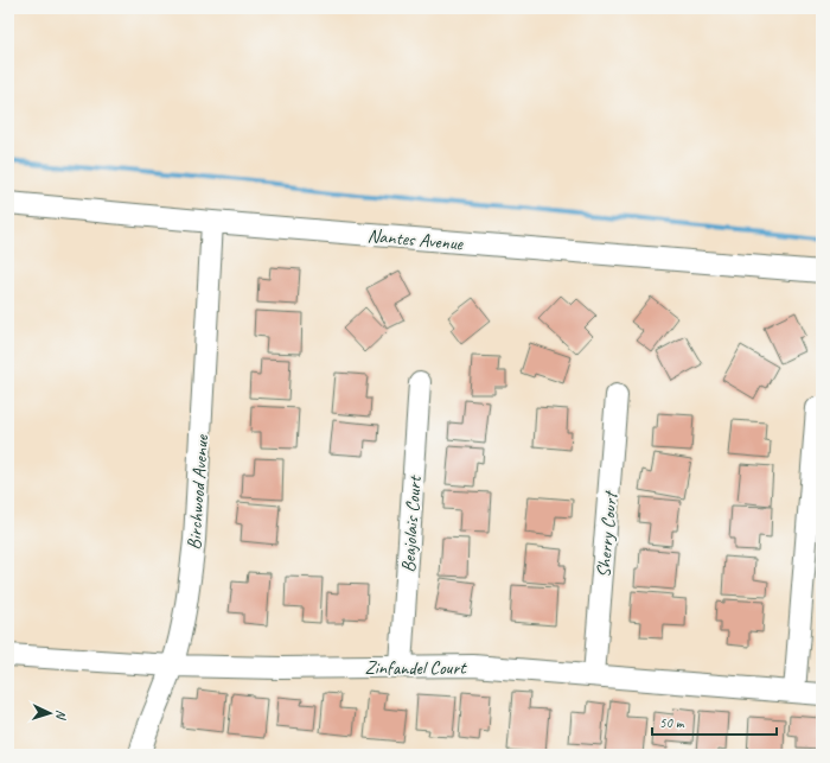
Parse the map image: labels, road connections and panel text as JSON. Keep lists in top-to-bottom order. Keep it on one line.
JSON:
{"streets":{"street":["Nantes Avenue","Birchwood Avenue","Beajolais Court","Sherry Court","Zinfandel Court"]},"crossings":[["Nantes Avenue","Birchwood Avenue"],["Birchwood Avenue","Zinfandel Court"],["Beajolais Court","Zinfandel Court"],["Sherry Court","Zinfandel Court"]],"scale_bar":"50 m","north":"right"}
